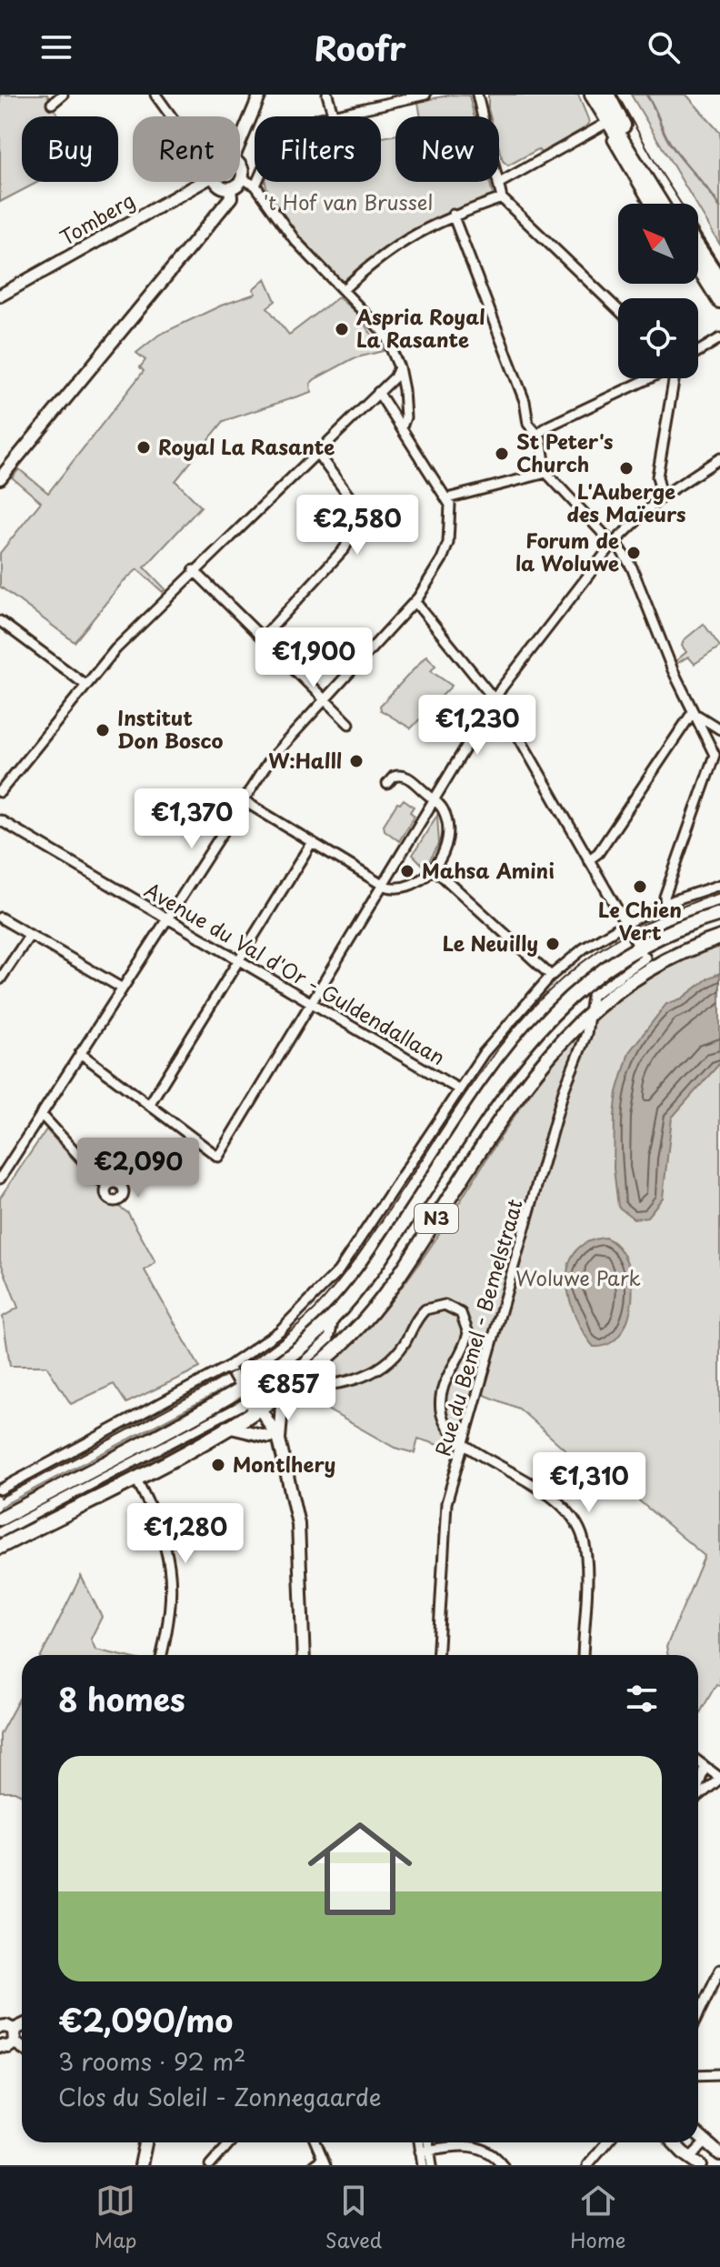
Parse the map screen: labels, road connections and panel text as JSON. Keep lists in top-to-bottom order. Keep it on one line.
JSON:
{"streets":{"main road":["N3"],"street":["Tomberg","Avenue du Val d'Or - Guldendallaan","Rue du Bemel - Bemelstraat"]},"crossings":[["N3","Rue du Bemel - Bemelstraat"]],"parks":["'t Hof van Brussel","Woluwe Park"],"places":["Aspria Royal La Rasante","Royal La Rasante","St Peter's Church","L'Auberge des Maïeurs","Forum de la Woluwe","Institut Don Bosco","W:Halll","Mahsa Amini","Le Chien Vert","Le Neuilly","Montlhery"],"north":"top left","page":{"header":"Roofr","chip":["Buy","Rent","Filters","New"],"price":["€2,580","€1,900","€1,230","€1,370","€2,090","€857","€1,310","€1,280"],"heading":"8 homes","list":[{"name":"€2,090/mo","note":"3 rooms · 92 m² · Clos du Soleil - Zonnegaarde"}],"tabs":["Map","Saved","Home"]}}
